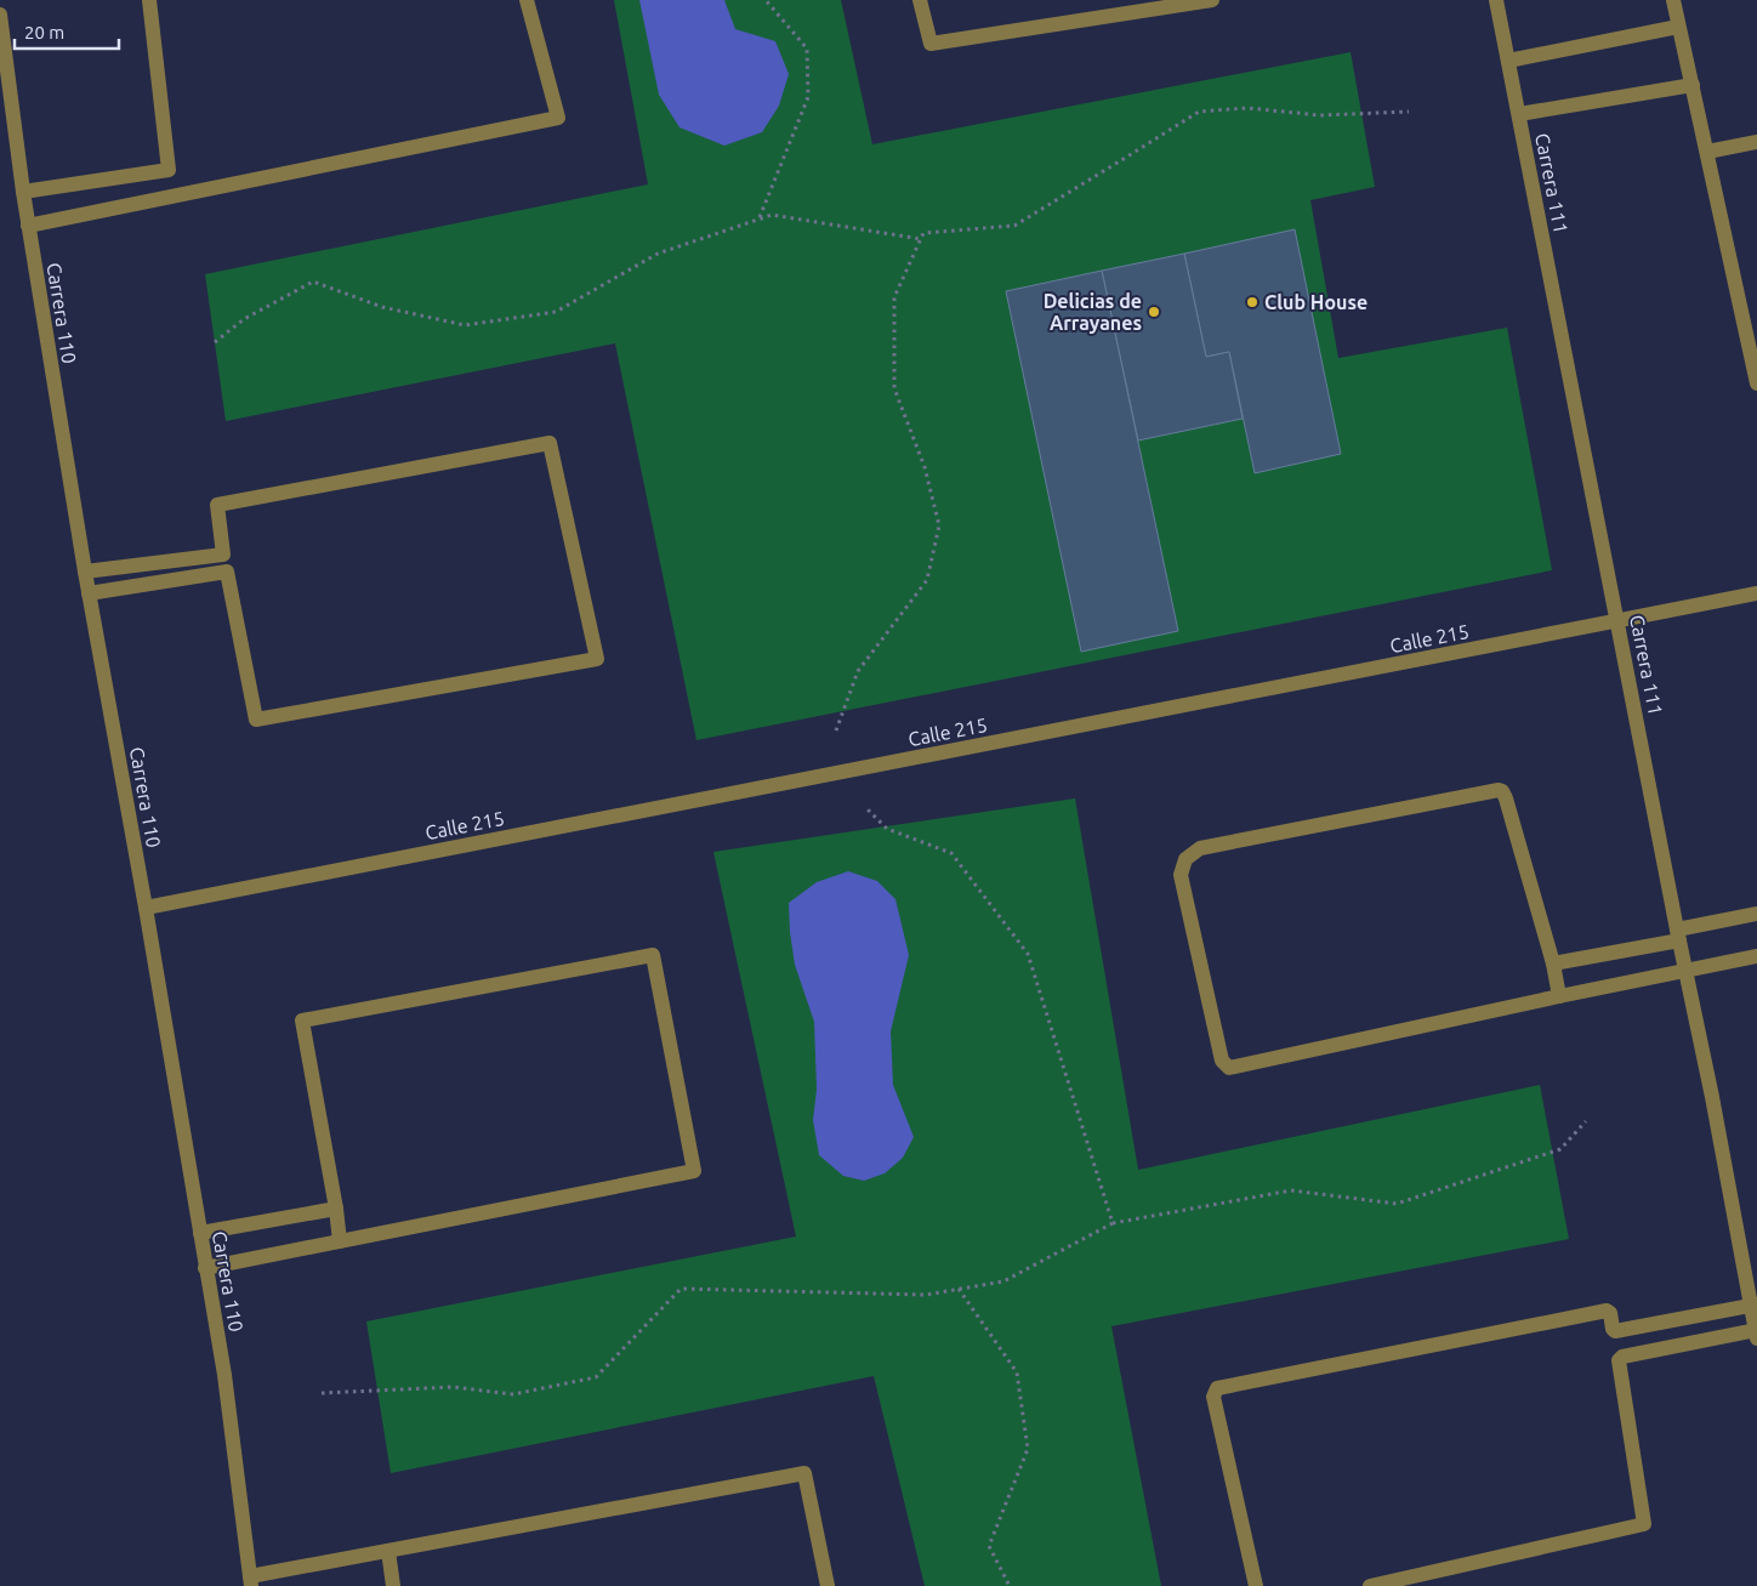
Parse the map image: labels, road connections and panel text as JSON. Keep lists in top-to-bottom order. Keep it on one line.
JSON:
{"streets":{"street":["Carrera 111","Carrera 110","Calle 215"]},"crossings":[["Carrera 111","Calle 215"],["Carrera 110","Calle 215"]],"places":["Club House","Delicias de Arrayanes"],"scale_bar":"20 m"}
